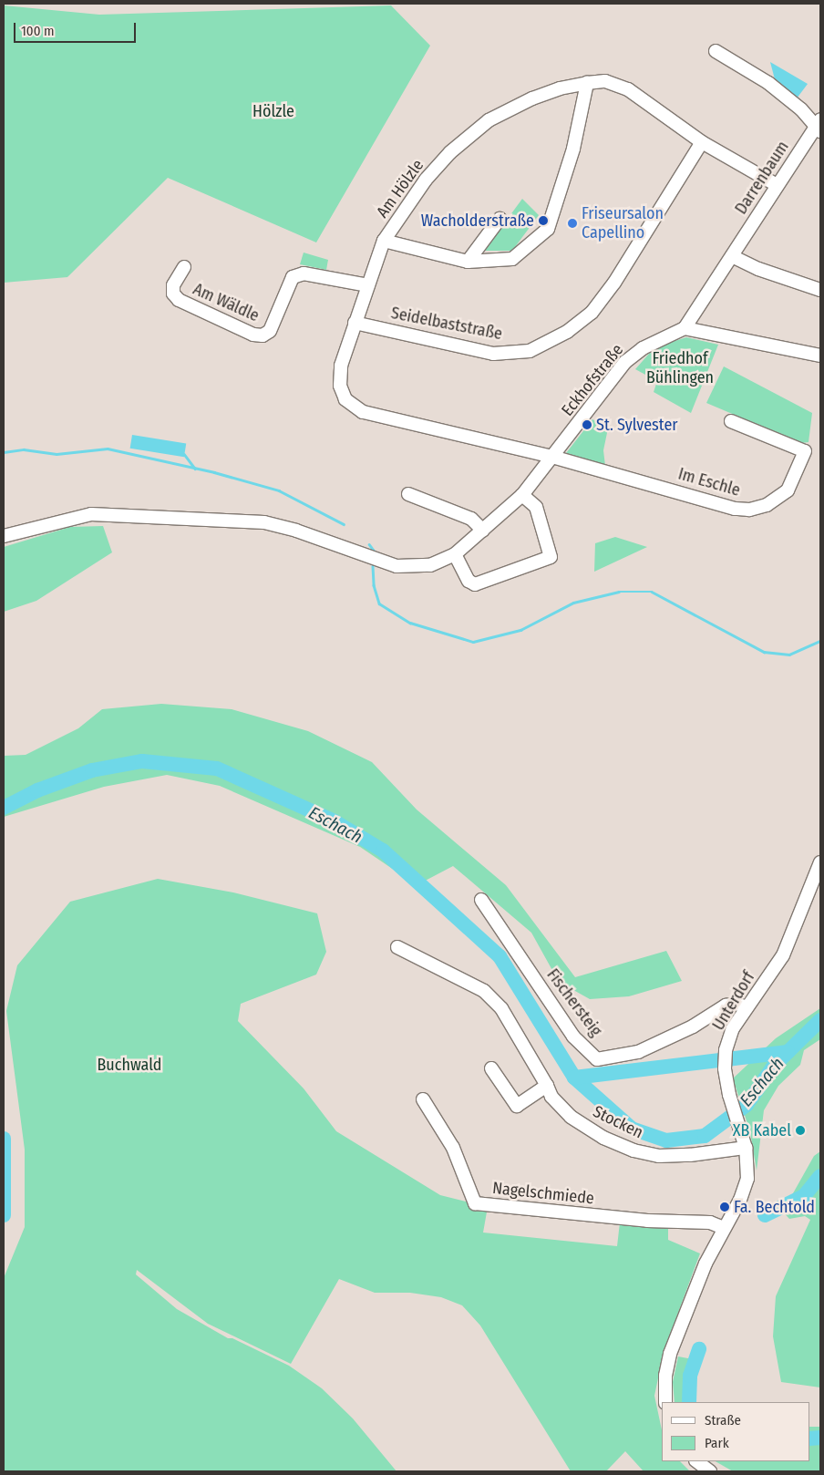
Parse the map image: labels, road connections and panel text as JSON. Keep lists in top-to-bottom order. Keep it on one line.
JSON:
{"streets":{"street":["Darrenbaum","Am Hölzle","Am Wäldle","Seidelbaststraße","Eckhofstraße","Im Eschle","Unterdorf","Fischersteig","Stocken","Nagelschmiede"]},"crossings":[["Darrenbaum","Am Hölzle"],["Darrenbaum","Eckhofstraße"],["Am Hölzle","Am Wäldle"],["Am Hölzle","Seidelbaststraße"],["Am Hölzle","Eckhofstraße"],["Am Hölzle","Im Eschle"],["Eckhofstraße","Im Eschle"],["Unterdorf","Fischersteig"],["Unterdorf","Stocken"],["Unterdorf","Nagelschmiede"]],"water":["Eschach"],"parks":["Hölzle","Friedhof Bühlingen","Buchwald"],"places":["Wacholderstraße","Friseursalon Capellino","St. Sylvester","XB Kabel","Fa. Bechtold"],"legend":["Straße","Park"],"scale_bar":"100 m"}
